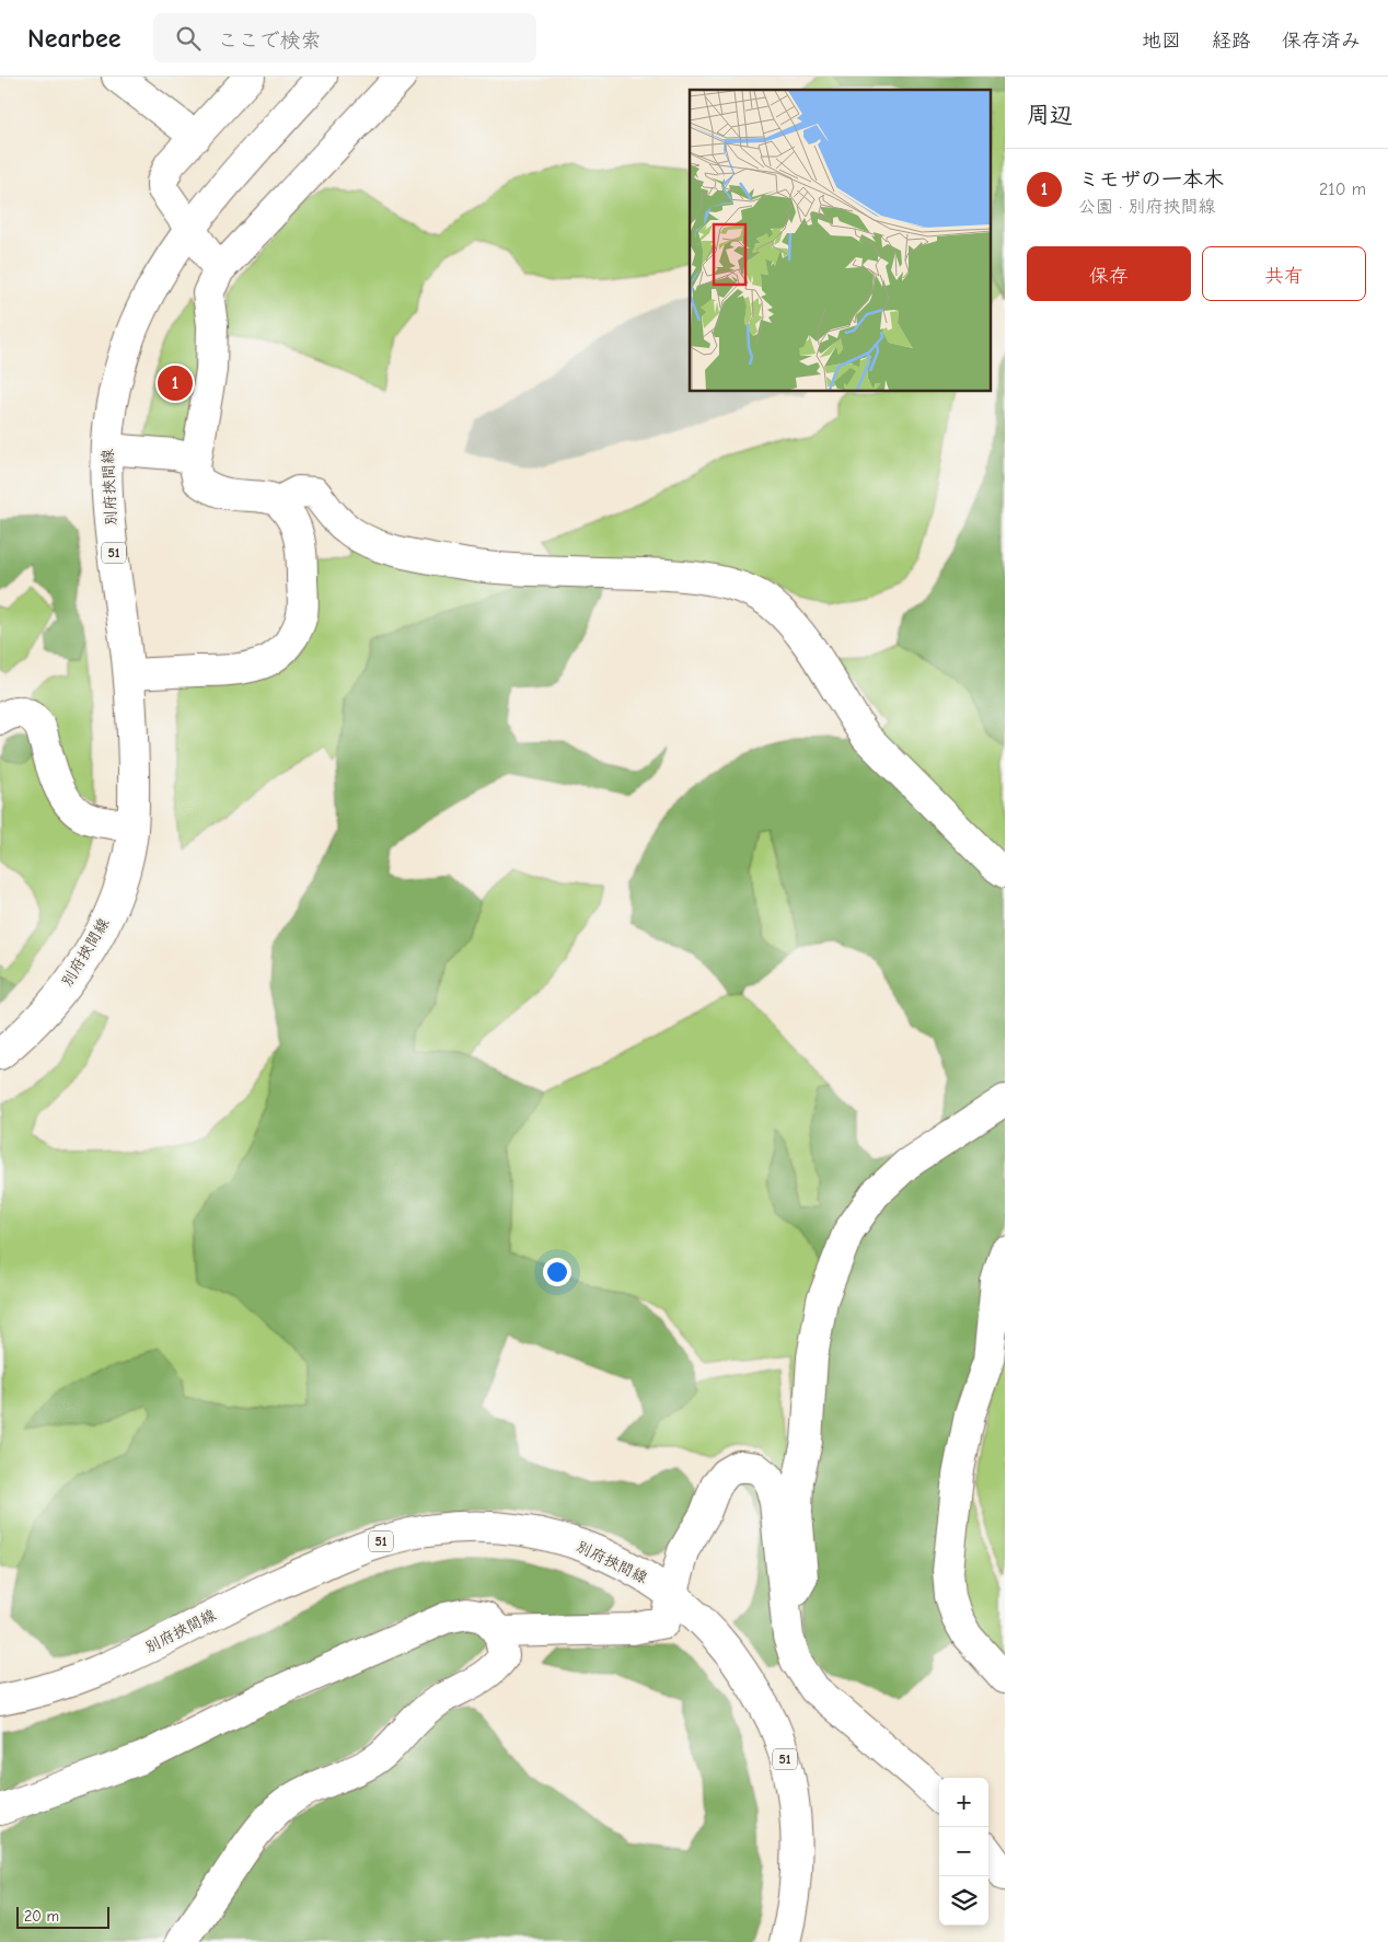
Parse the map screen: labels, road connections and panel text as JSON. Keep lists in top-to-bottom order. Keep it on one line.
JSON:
{"streets":{"street":["別府挾間線","51"]},"scale_bar":"20 m","page":{"header":"Nearbee","search":"ここで検索","nav":["地図","経路","保存済み"],"heading":"周辺","list":[{"mark":"1","name":"ミモザの一本木","note":"公園 · 別府挾間線","value":"210 m"}],"buttons":["保存","共有"],"pins":"1","map_buttons":["+","−"],"scale":"20 m"}}
